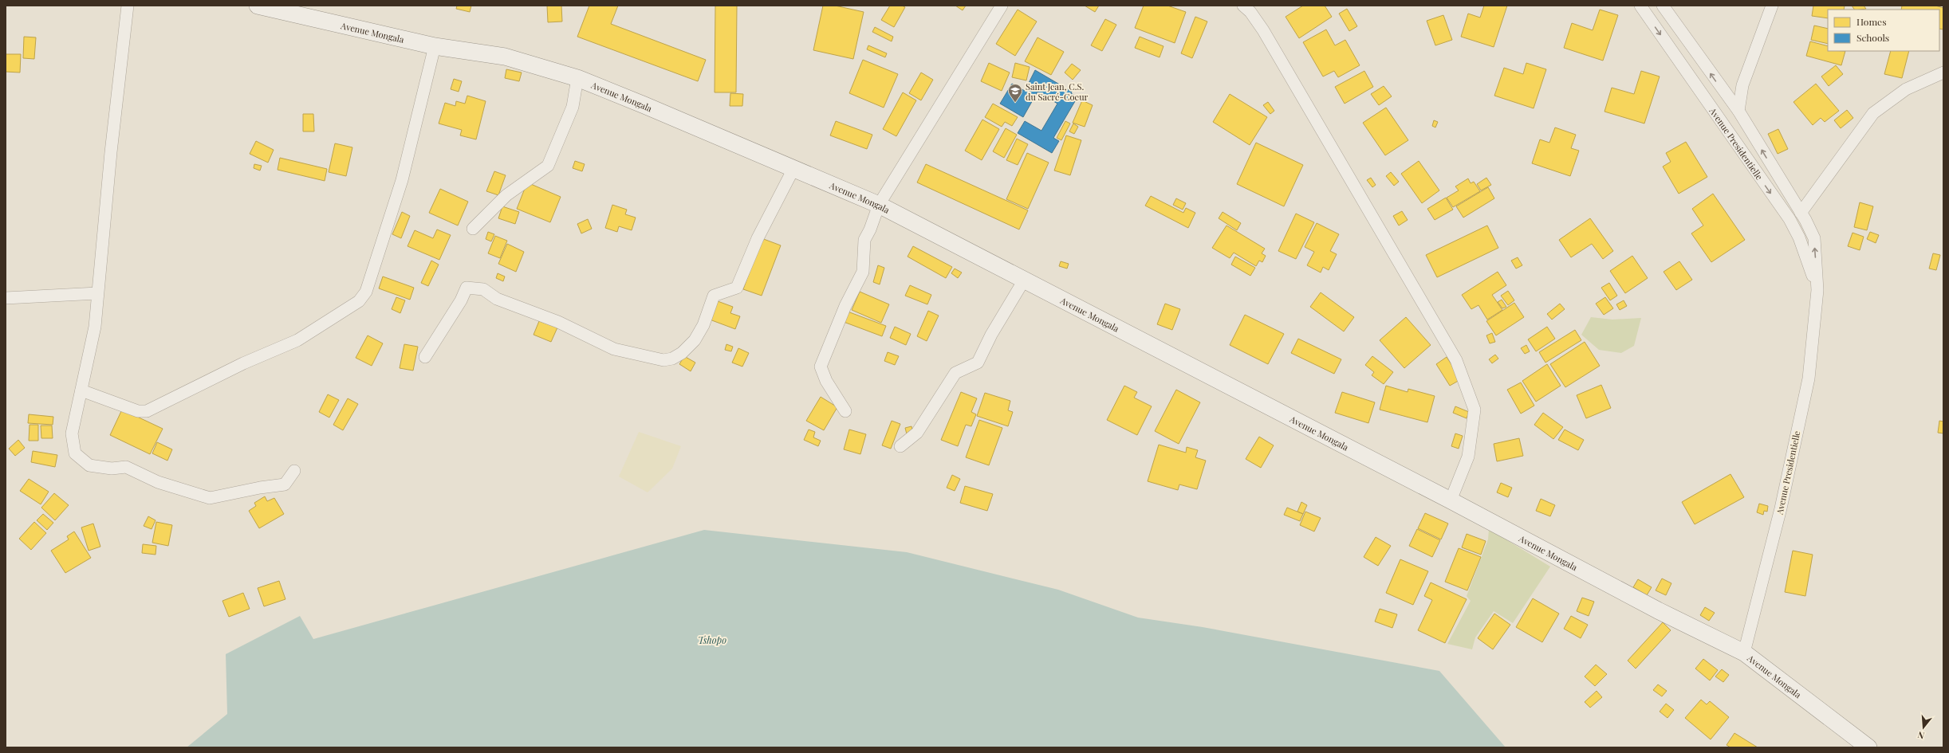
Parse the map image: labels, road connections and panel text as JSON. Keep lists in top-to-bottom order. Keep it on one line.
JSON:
{"streets":{"street":["Avenue Mongala","Avenue Presidentielle"]},"crossings":[["Avenue Mongala","Avenue Presidentielle"]],"water":["Tshopo"],"places":{"school or university":["Saint Jean, C.S. du Sacré-Coeur"]},"legend":["Homes","Schools"],"north":"bottom"}
